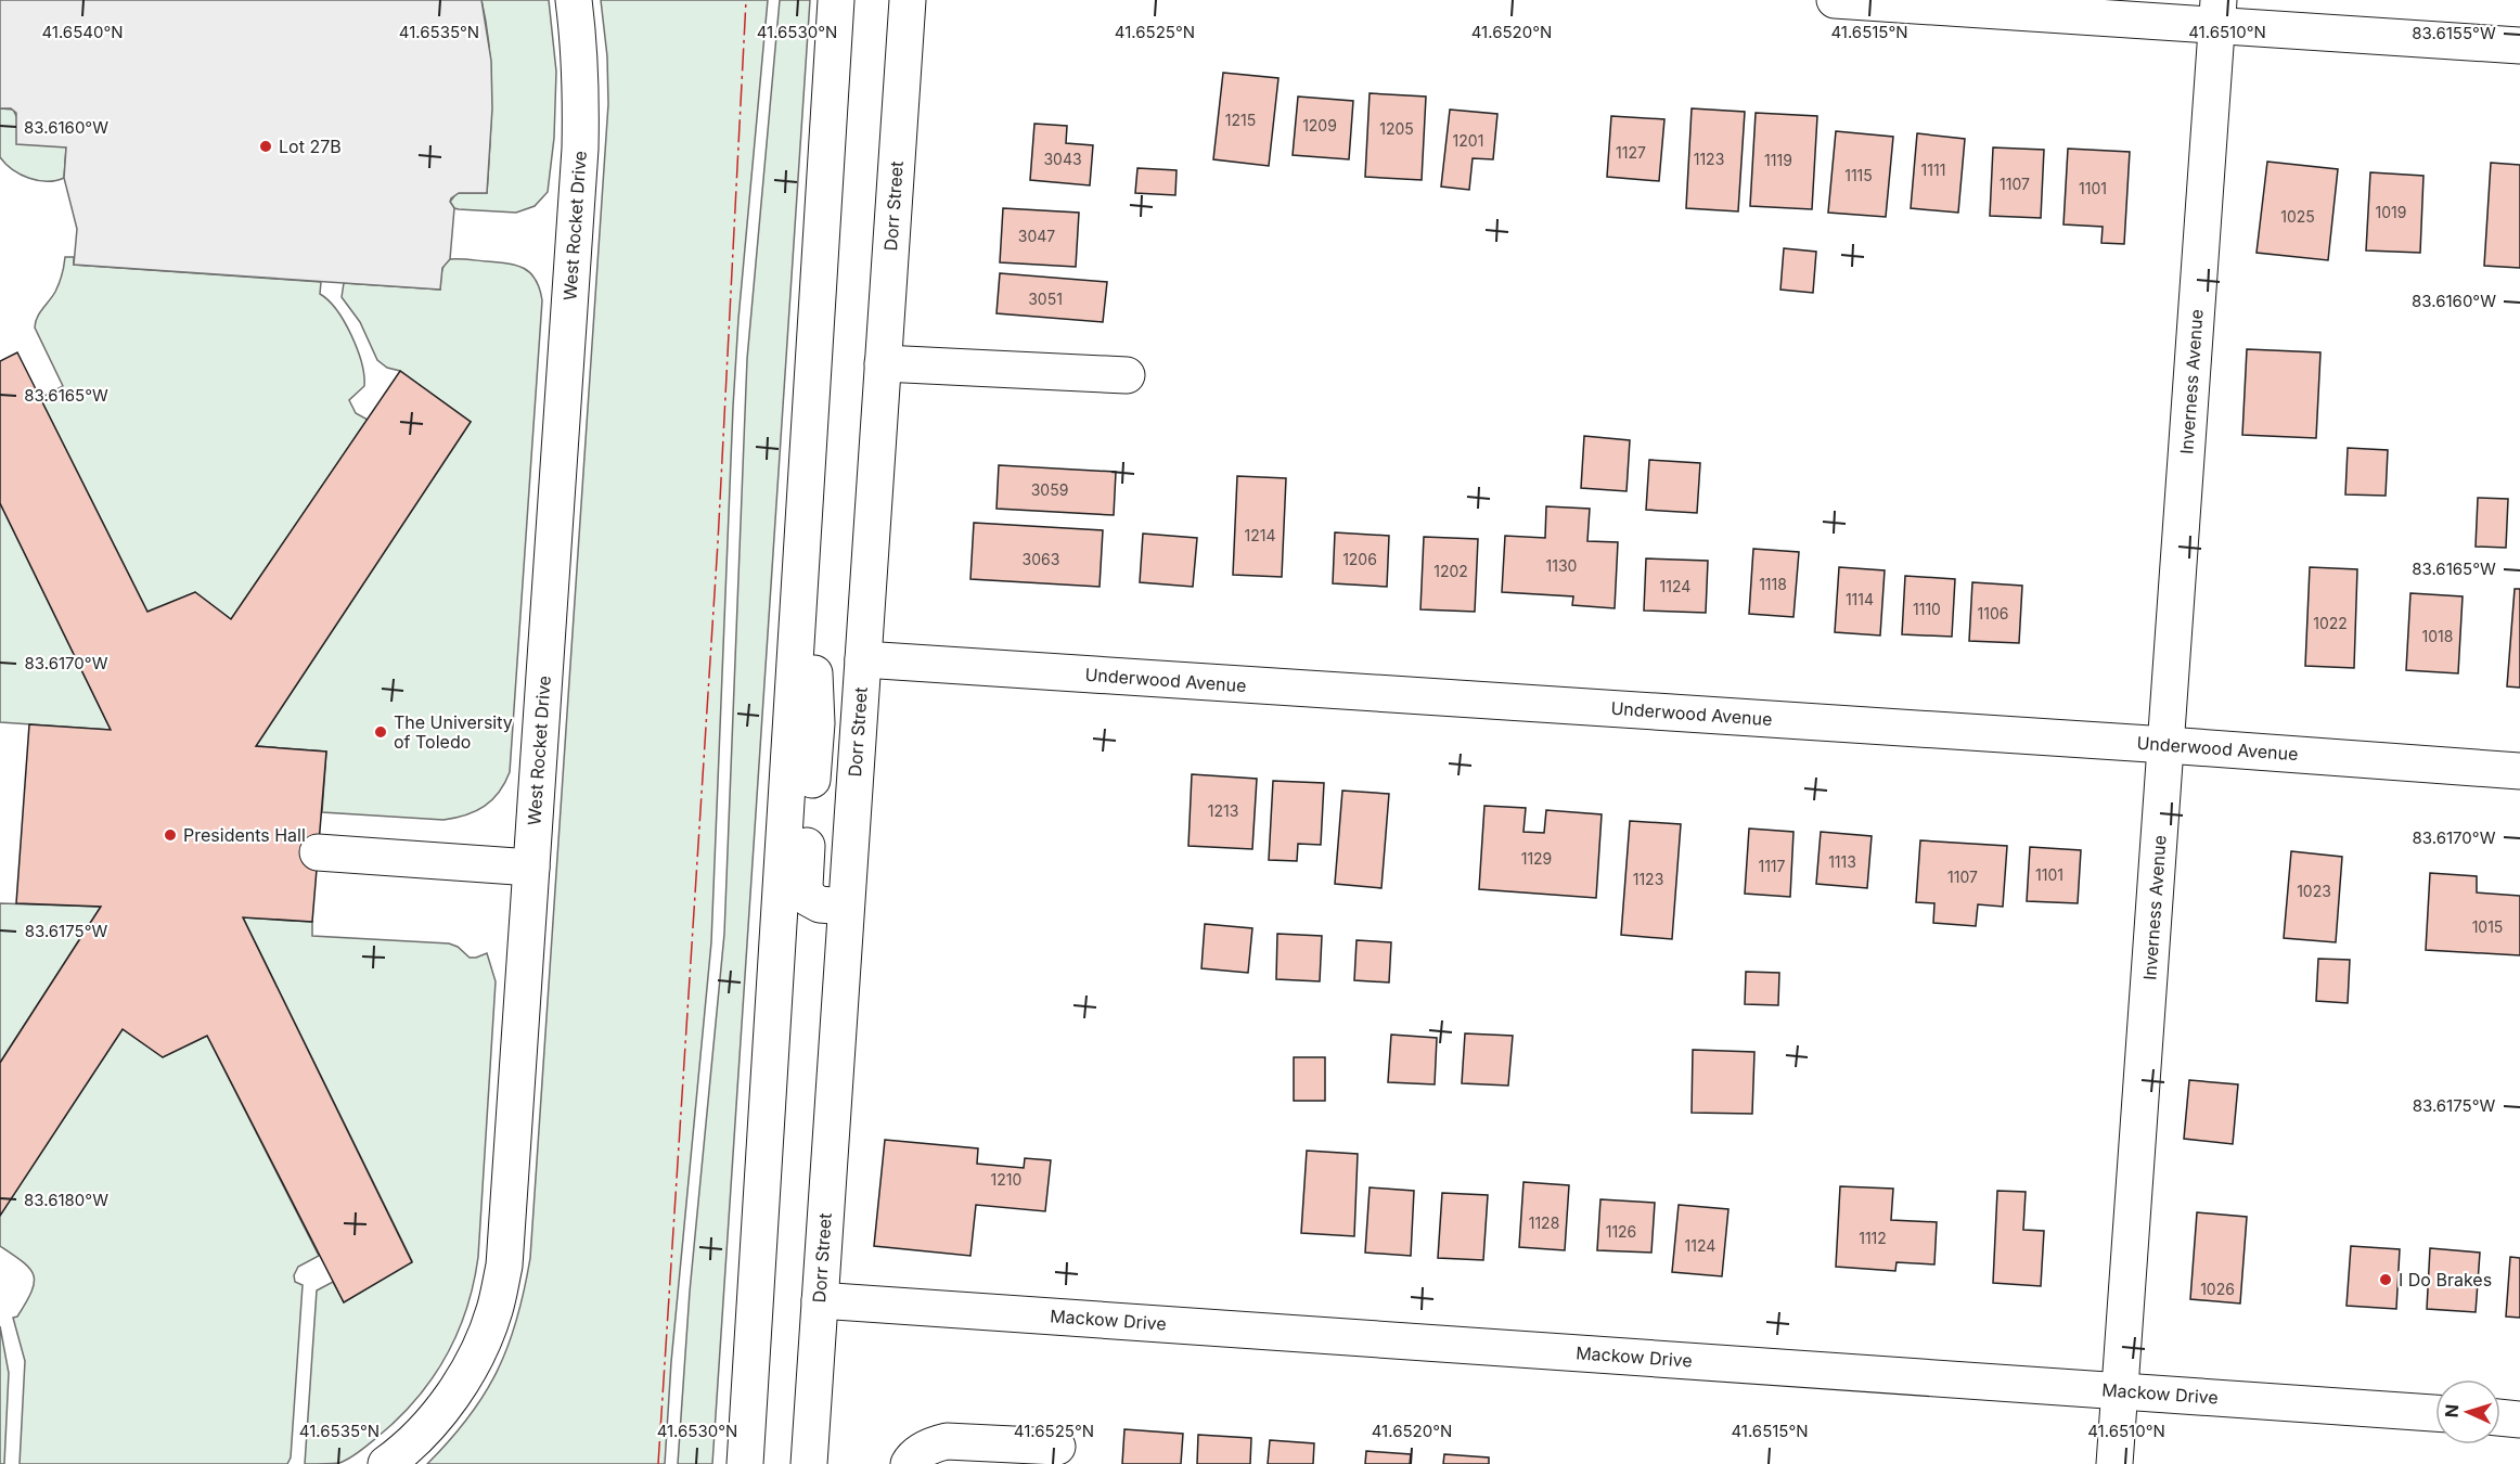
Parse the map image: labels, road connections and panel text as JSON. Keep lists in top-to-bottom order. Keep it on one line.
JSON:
{"streets":{"street":["Dorr Street","West Rocket Drive","Inverness Avenue","Underwood Avenue","Mackow Drive"]},"crossings":[["Dorr Street","Underwood Avenue"],["Dorr Street","Mackow Drive"],["Inverness Avenue","Underwood Avenue"],["Inverness Avenue","Mackow Drive"]],"places":["Lot 27B","The University of Toledo","Presidents Hall","I Do Brakes"],"house_numbers":["1215","1209","1205","1201","1127","3043","1123","1119","1111","1115","1107","1101","1019","1025","3047","3051","3059","1214","3063","1206","1130","1202","1118","1124","1114","1110","1106","1022","1018","1213","1129","1113","1117","1101","1107","1123","1023","1015","1210","1128","1126","1112","1124","1026"],"north":"left","coordinates":["41.6540°N","41.6535°N","41.6530°N","41.6525°N","41.6520°N","41.6515°N","41.6510°N","83.6155°W","83.6160°W","83.6165°W","83.6170°W","83.6175°W","83.6180°W"]}
